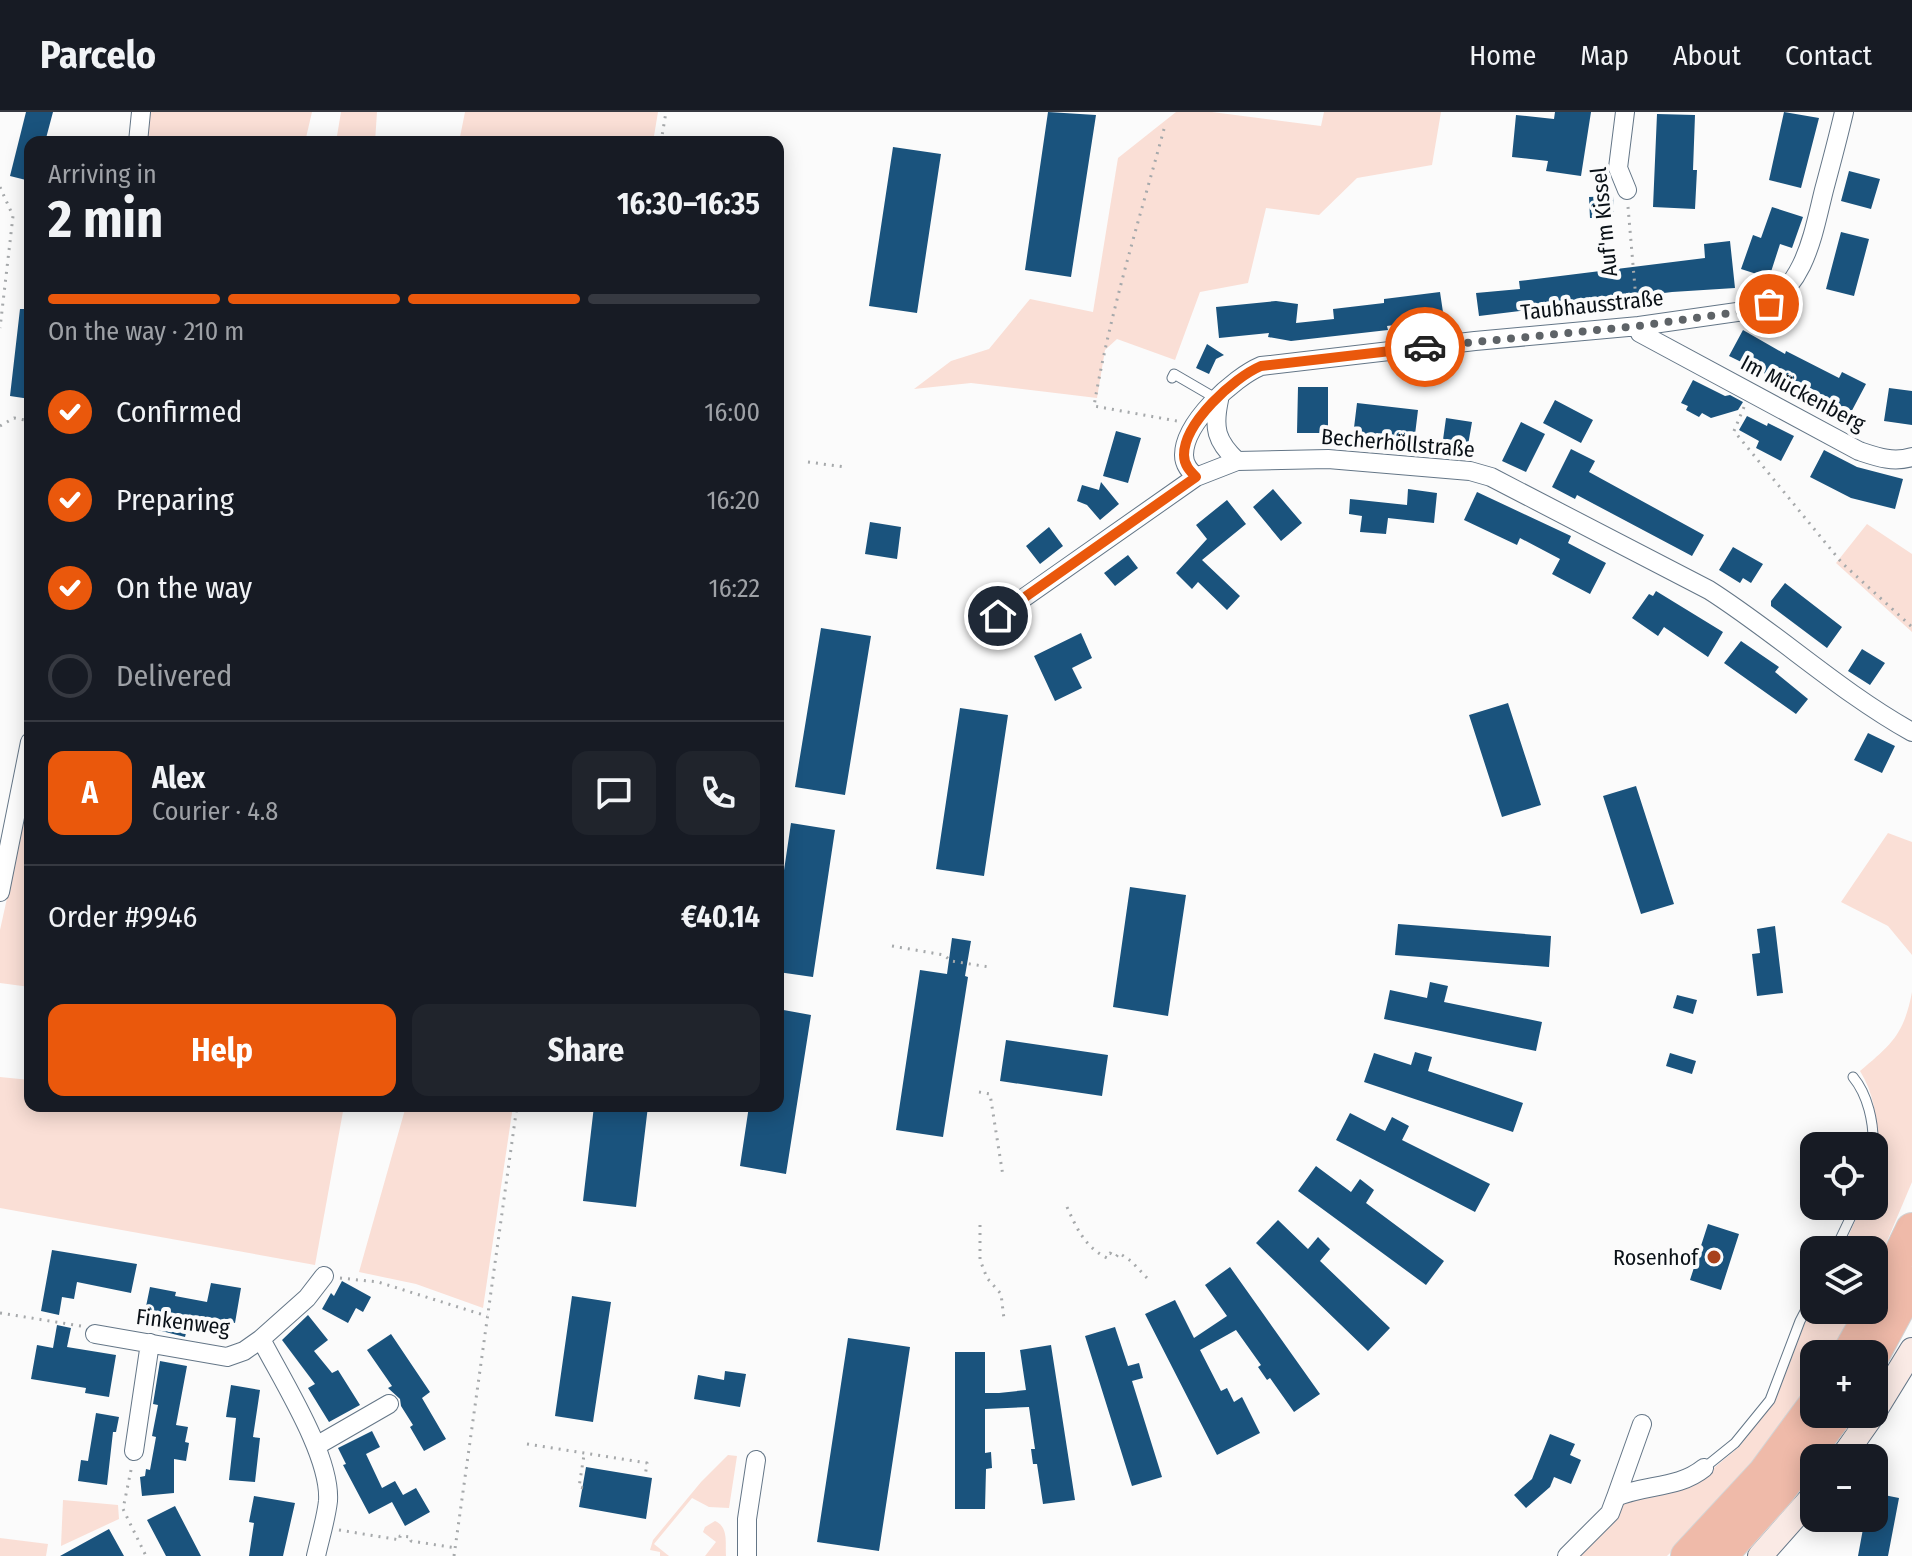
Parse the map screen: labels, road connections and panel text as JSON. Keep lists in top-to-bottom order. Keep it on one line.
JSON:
{"streets":{"street":["Auf'm Kissel","Taubhausstraße","Im Mückenberg","Becherhöllstraße","Finkenweg"]},"crossings":[["Auf'm Kissel","Taubhausstraße"],["Auf'm Kissel","Im Mückenberg"],["Taubhausstraße","Im Mückenberg"]],"places":["Rosenhof"],"page":{"header":"Parcelo","nav":["Home","Map","About","Contact"],"heading":["2 min","Arriving in","16:30–16:35"],"panel":["Alex","Courier · 4.8","Order #9946","€40.14"],"bar":"On the way · 210 m","list":[["Confirmed","16:00"],["Preparing","16:20"],["On the way","16:22"],"Delivered"],"round":"A","buttons":["Help","Share"],"map_buttons":["+","−"]}}
